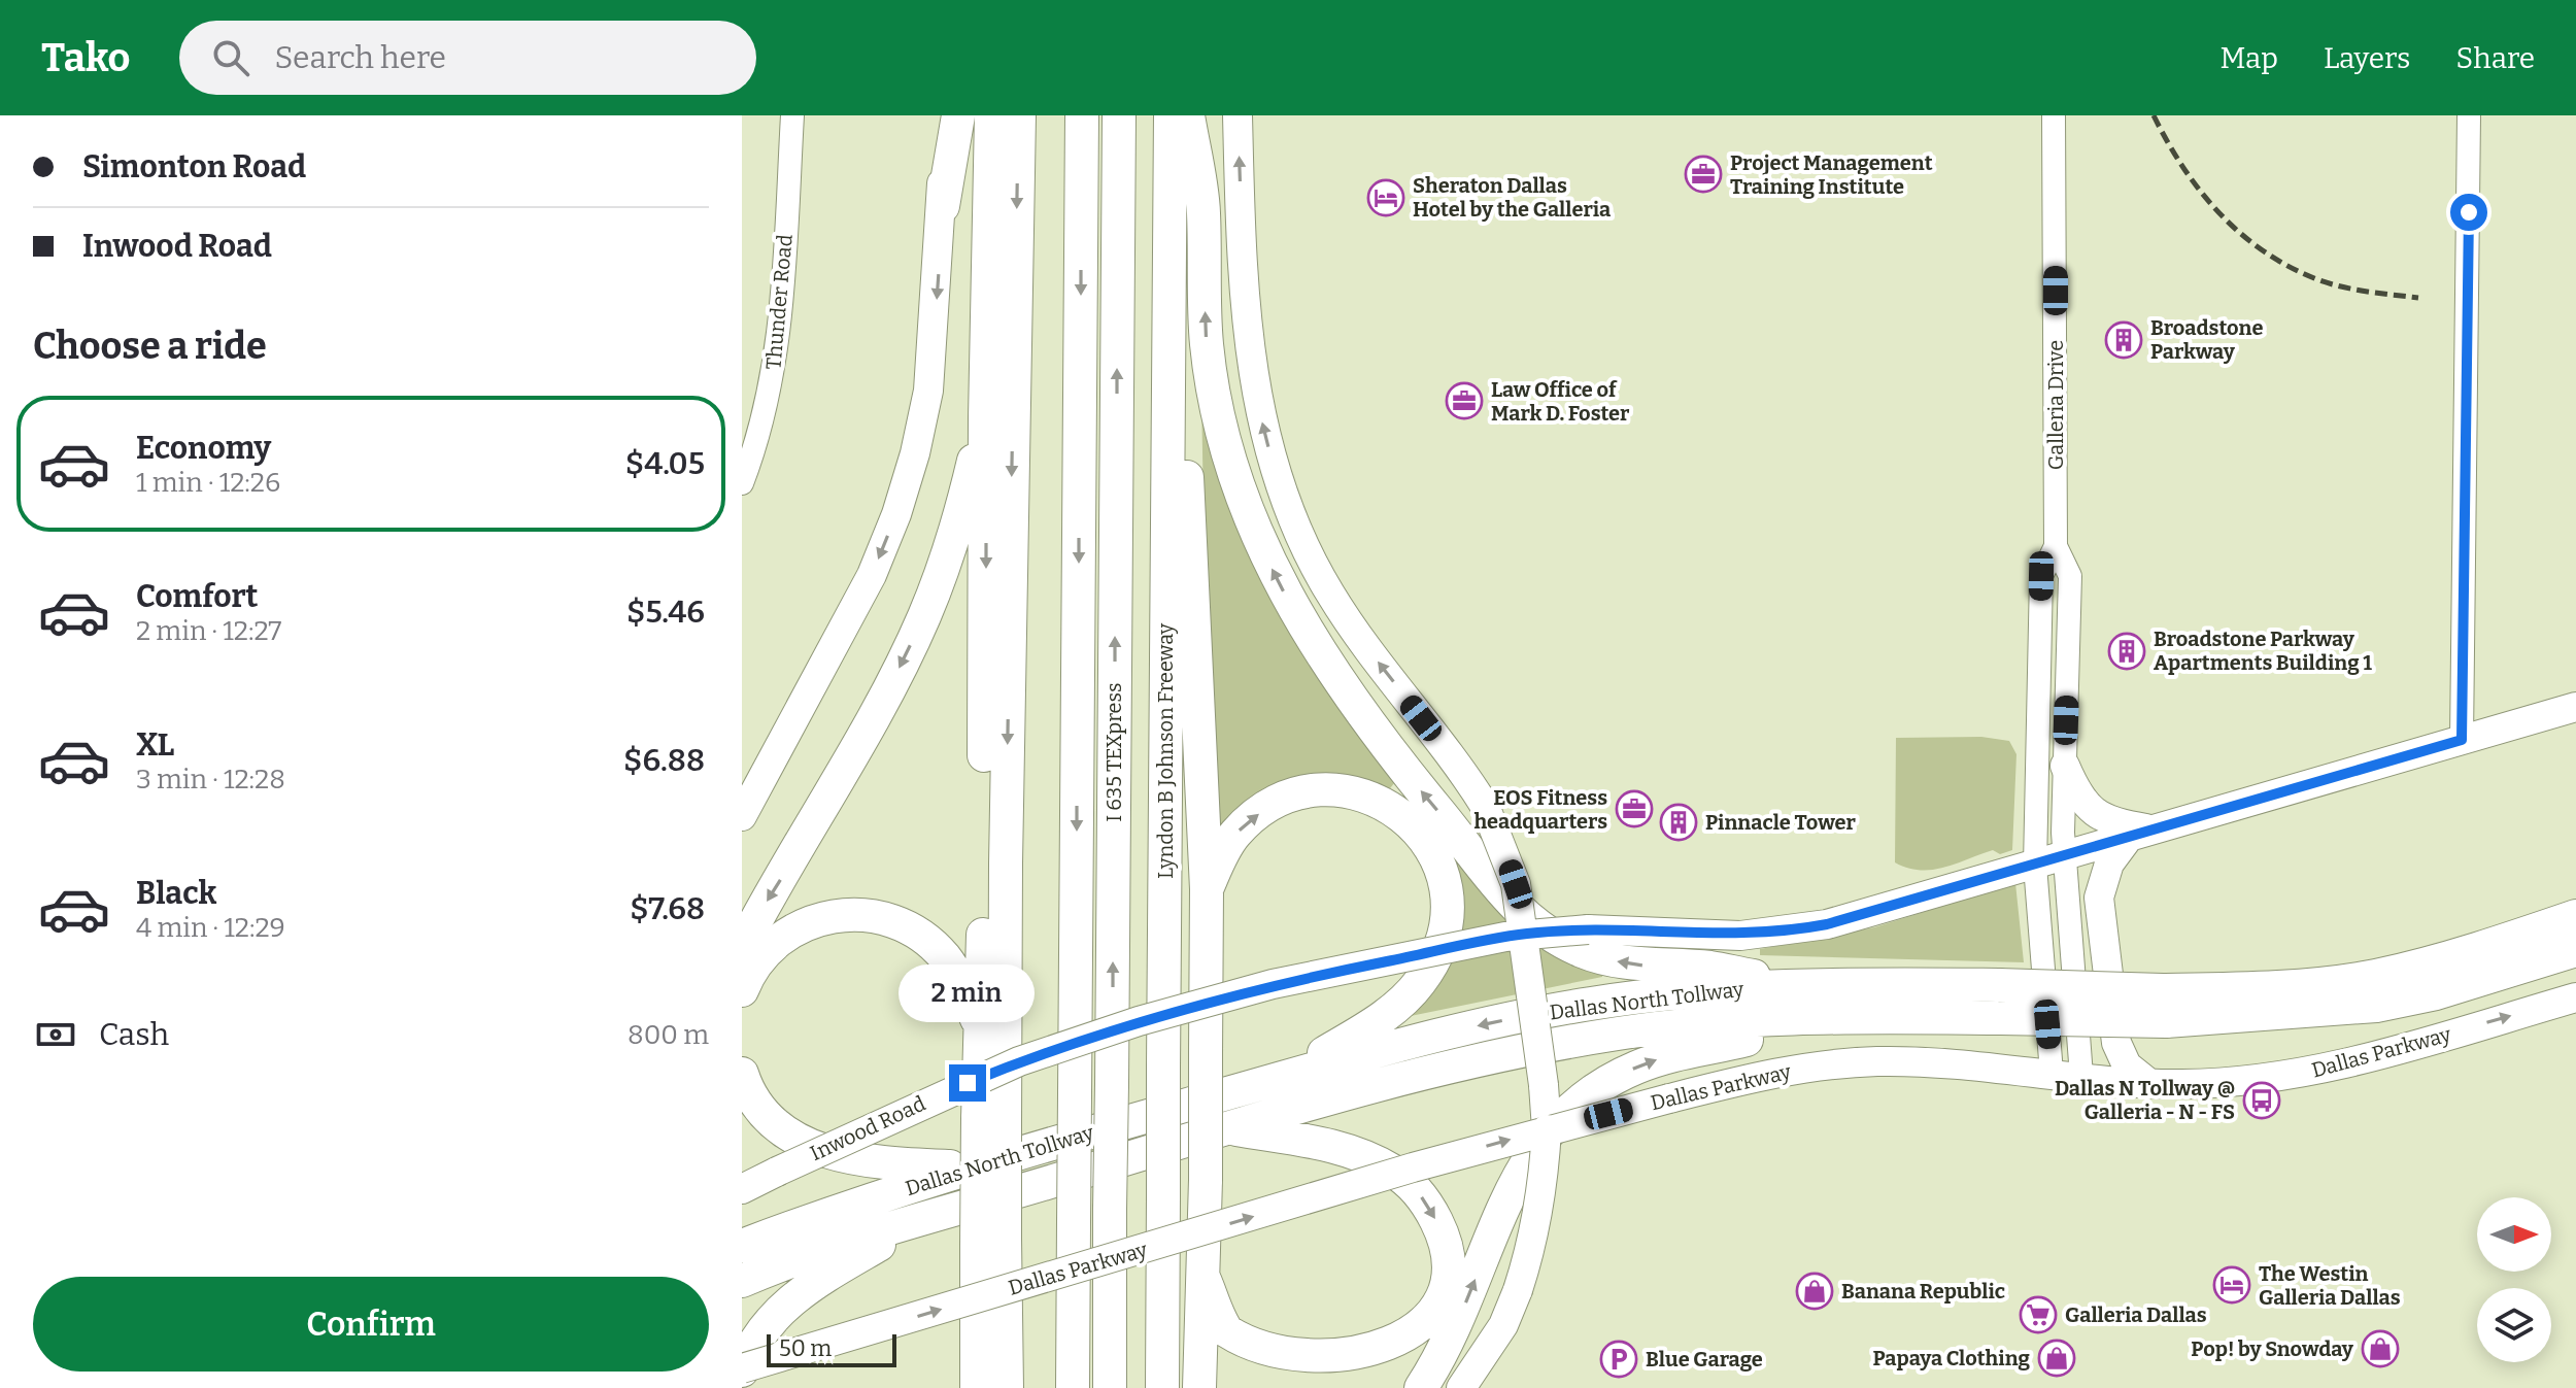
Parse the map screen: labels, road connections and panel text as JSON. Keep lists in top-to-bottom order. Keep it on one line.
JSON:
{"streets":{"highway":["Lyndon B Johnson Freeway","I 635 TEXpress","Dallas North Tollway"],"main road":["Dallas Parkway","Inwood Road"],"street":["Thunder Road","Galleria Drive"]},"crossings":[["Galleria Drive","Dallas Parkway"],["Galleria Drive","Inwood Road"]],"one_way":["Dallas Parkway"],"places":{"office":["Project Management Training Institute","Law Office of Mark D. Foster","EOS Fitness headquarters"],"hotel":["Sheraton Dallas Hotel by the Galleria","The Westin Galleria Dallas"],"building":["Broadstone Parkway","Broadstone Parkway Apartments Building 1","Pinnacle Tower"],"bus stop":["Dallas N Tollway @ Galleria - N - FS"],"shop":["Banana Republic","Pop! by Snowday","Papaya Clothing"],"supermarket":["Galleria Dallas"],"parking":["Blue Garage"]},"scale_bar":"50 m","north":"right","page":{"header":"Tako","search":"Search here","nav":["Map","Layers","Share"],"banner":["Simonton Road","Inwood Road"],"heading":"Choose a ride","list":[{"name":"Economy","note":"1 min · 12:26","value":"$4.05"},{"name":"Comfort","note":"2 min · 12:27","value":"$5.46"},{"name":"XL","note":"3 min · 12:28","value":"$6.88"},{"name":"Black","note":"4 min · 12:29","value":"$7.68"}],"bubble":"2 min","pay":["Cash","800 m"],"buttons":"Confirm","scale":"50 m"}}
